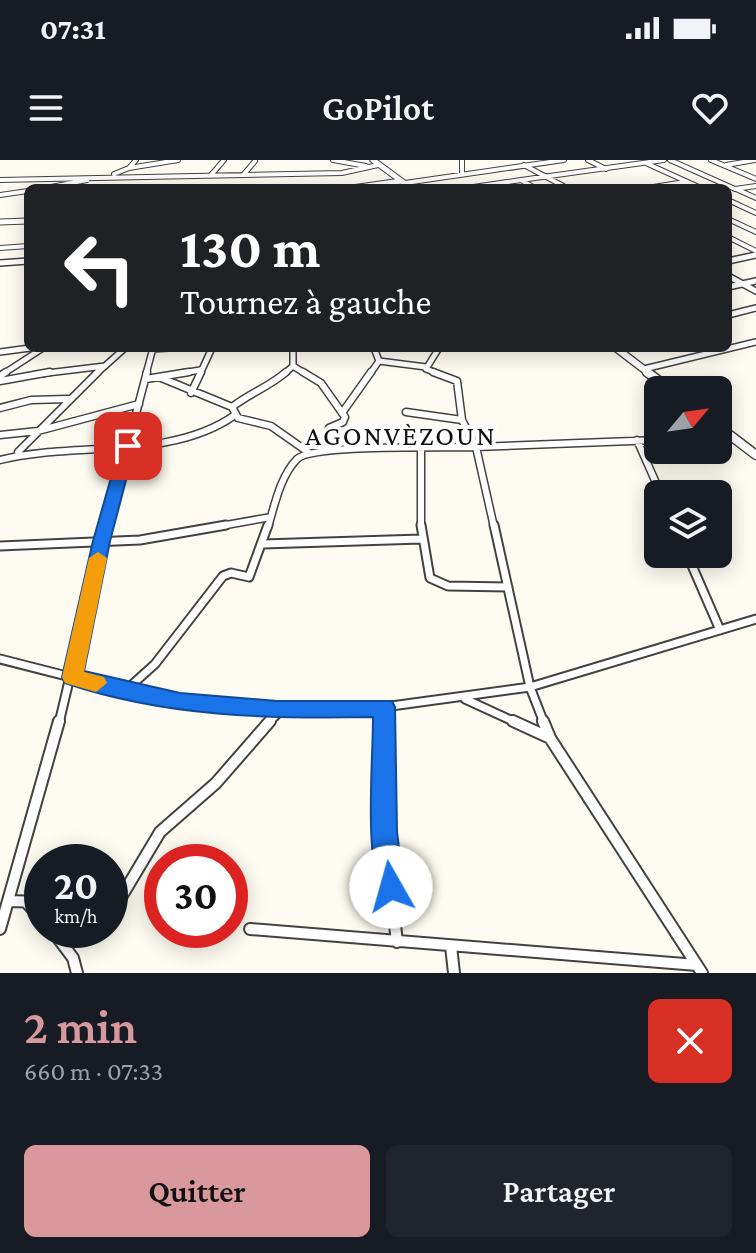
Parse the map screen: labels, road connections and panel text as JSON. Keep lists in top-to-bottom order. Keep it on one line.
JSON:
{"districts":["AGONVÈZOUN"],"north":"top right","page":{"status":"07:31","header":"GoPilot","turn":["130 m","Tournez à gauche"],"speed":"20 km/h","limit":"30","heading":["2 min","660 m · 07:33"],"buttons":["Quitter","Partager"]}}
